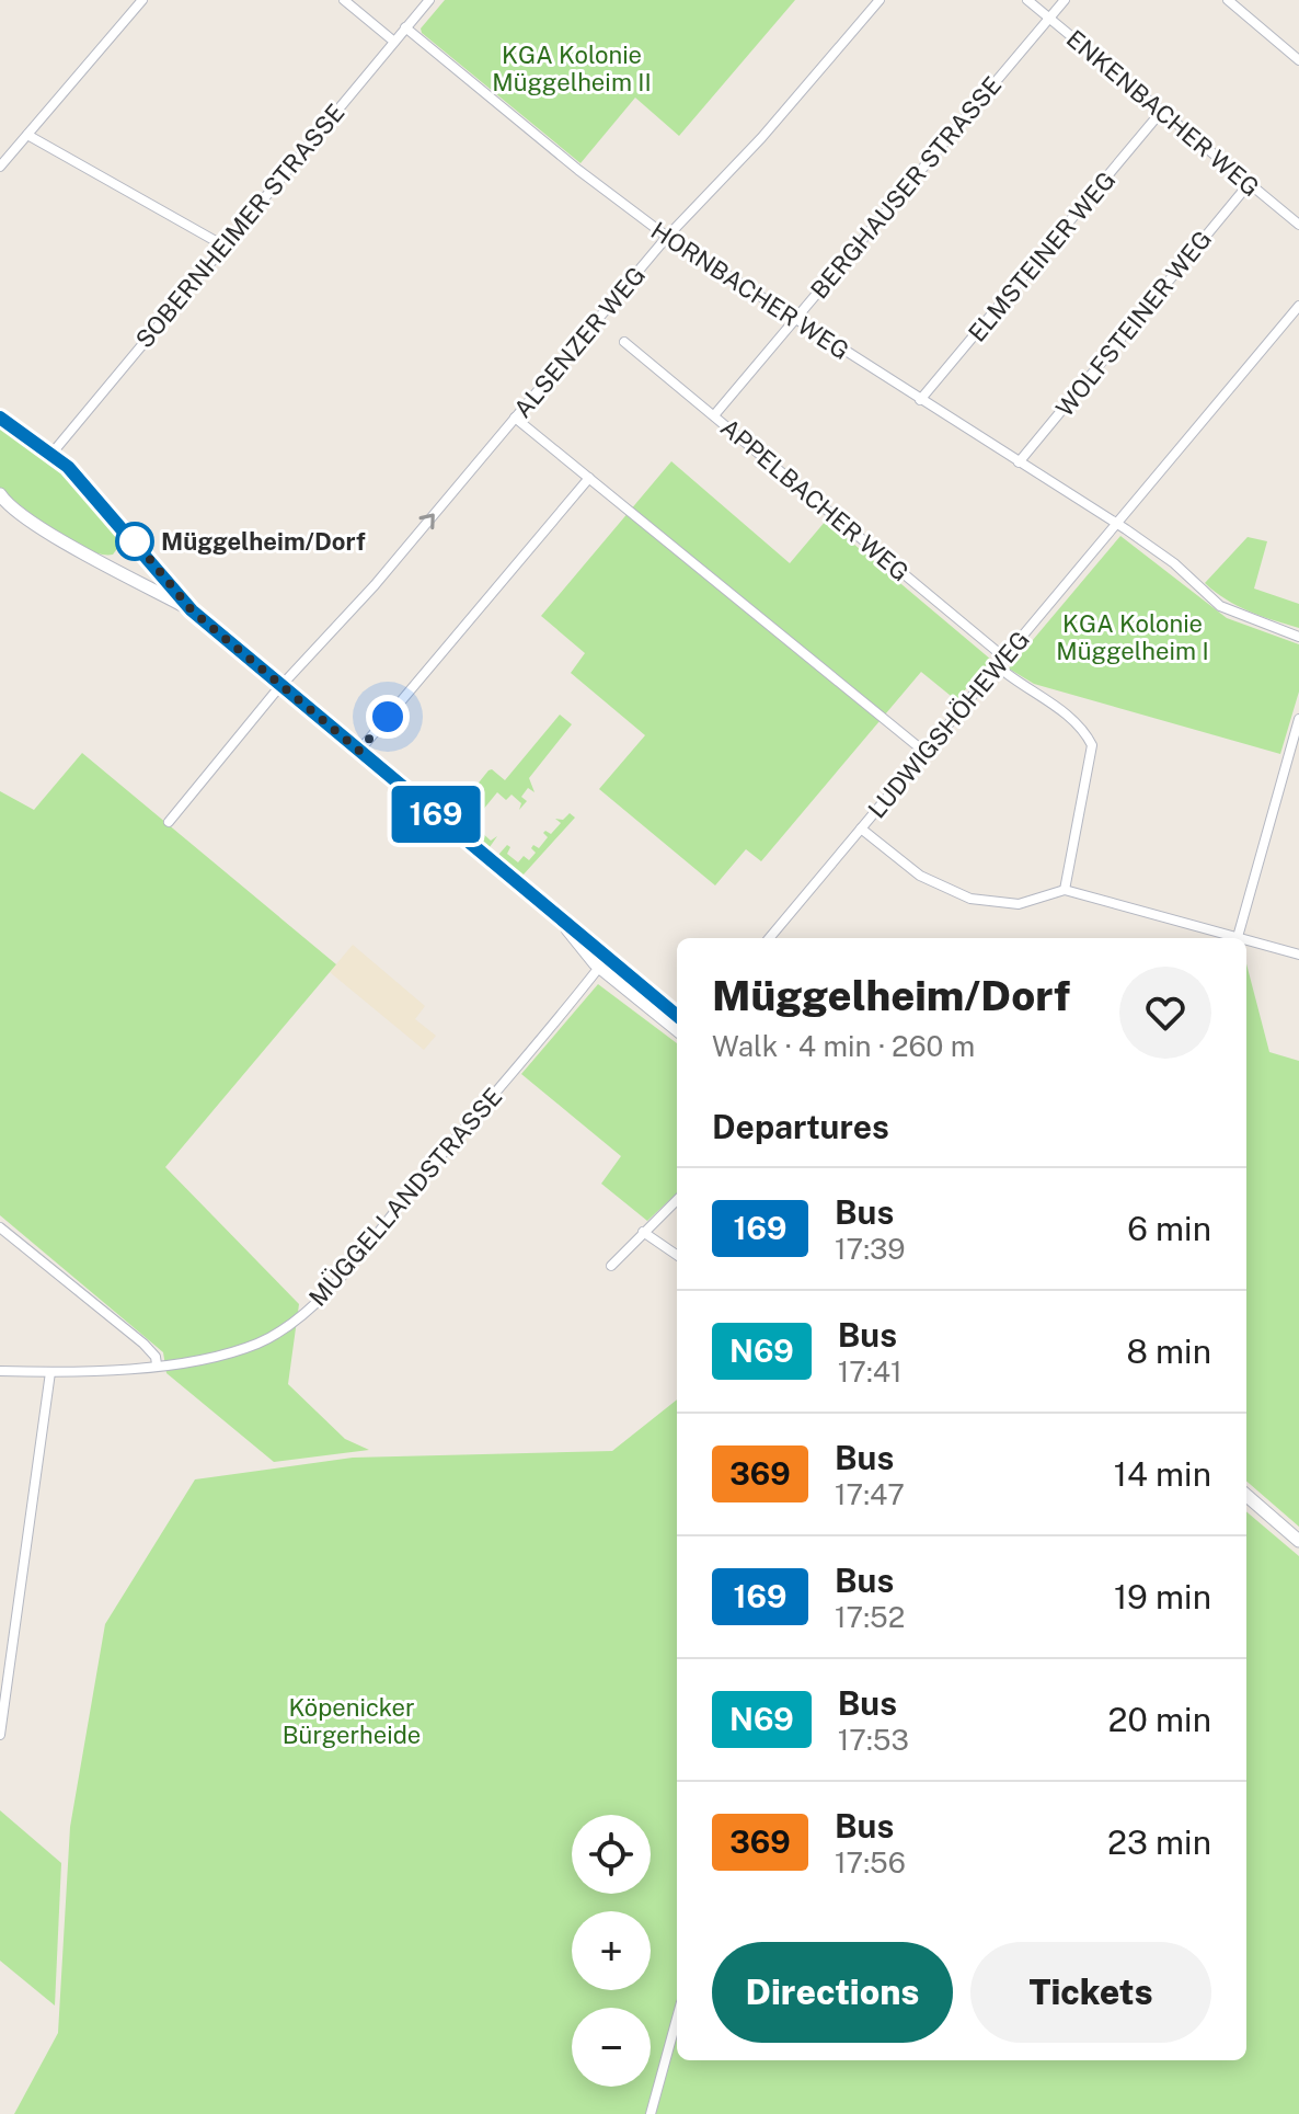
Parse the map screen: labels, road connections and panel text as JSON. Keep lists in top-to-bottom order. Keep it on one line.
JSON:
{"streets":{"street":["ENKENBACHER WEG","BERGHAUSER STRASSE","SOBERNHEIMER STRASSE","ELMSTEINER WEG","HORNBACHER WEG","WOLFSTEINER WEG","ALSENZER WEG","APPELBACHER WEG","LUDWIGSHÖHEWEG","MÜGGELLANDSTRASSE"]},"crossings":[["ENKENBACHER WEG","BERGHAUSER STRASSE"],["ENKENBACHER WEG","ELMSTEINER WEG"],["ENKENBACHER WEG","WOLFSTEINER WEG"],["BERGHAUSER STRASSE","HORNBACHER WEG"],["BERGHAUSER STRASSE","APPELBACHER WEG"],["SOBERNHEIMER STRASSE","HORNBACHER WEG"],["ELMSTEINER WEG","HORNBACHER WEG"],["HORNBACHER WEG","WOLFSTEINER WEG"],["HORNBACHER WEG","ALSENZER WEG"],["HORNBACHER WEG","LUDWIGSHÖHEWEG"],["APPELBACHER WEG","LUDWIGSHÖHEWEG"]],"parks":["KGA Kolonie Müggelheim II","KGA Kolonie Müggelheim I","Köpenicker Bürgerheide"],"places":["Müggelheim/Dorf"],"lines":["bus line 169"],"page":{"on_map":"169","heading":[["Müggelheim/Dorf","Walk · 4 min · 260 m"],"Departures"],"list":[{"mark":"169","name":"Bus","note":"17:39","value":"6 min"},{"mark":"N69","name":"Bus","note":"17:41","value":"8 min"},{"mark":"369","name":"Bus","note":"17:47","value":"14 min"},{"mark":"169","name":"Bus","note":"17:52","value":"19 min"},{"mark":"N69","name":"Bus","note":"17:53","value":"20 min"},{"mark":"369","name":"Bus","note":"17:56","value":"23 min"}],"map_buttons":["+","−"],"buttons":["Directions","Tickets"]}}
